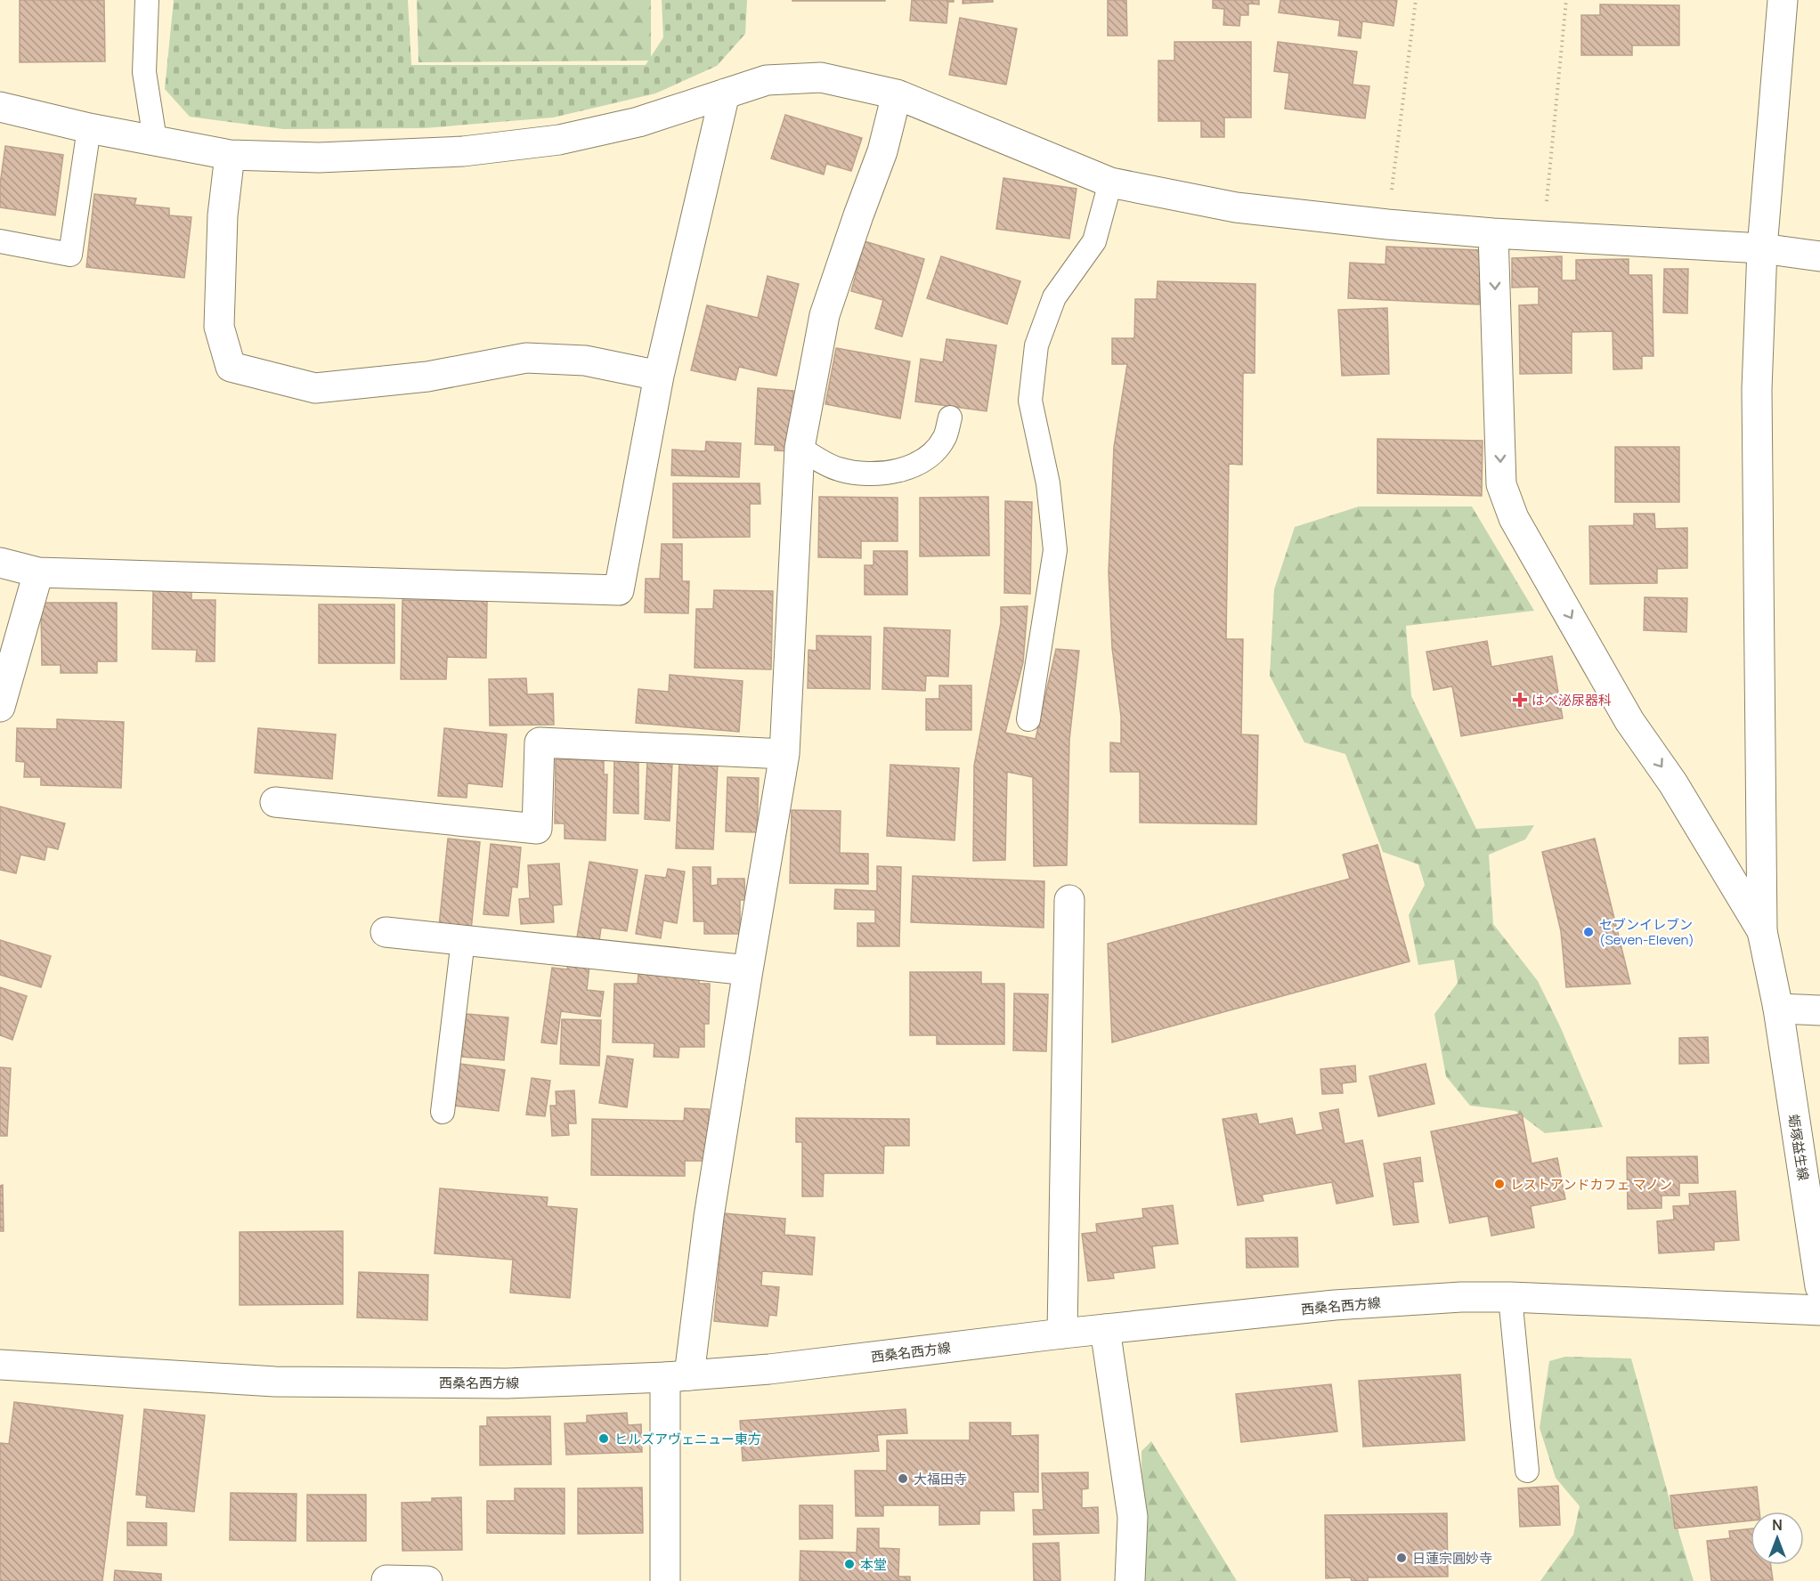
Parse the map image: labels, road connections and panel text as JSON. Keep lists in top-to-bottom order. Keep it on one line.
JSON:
{"streets":{"street":["蛎塚益生線","西桑名西方線"]},"places":{"health":["はべ泌尿器科"],"other":["セブンイレブン (Seven-Eleven)","レストアンドカフェ マノン","ヒルズアヴェニュー東方","大福田寺","日蓮宗圓妙寺","本堂"]},"north":"top"}
